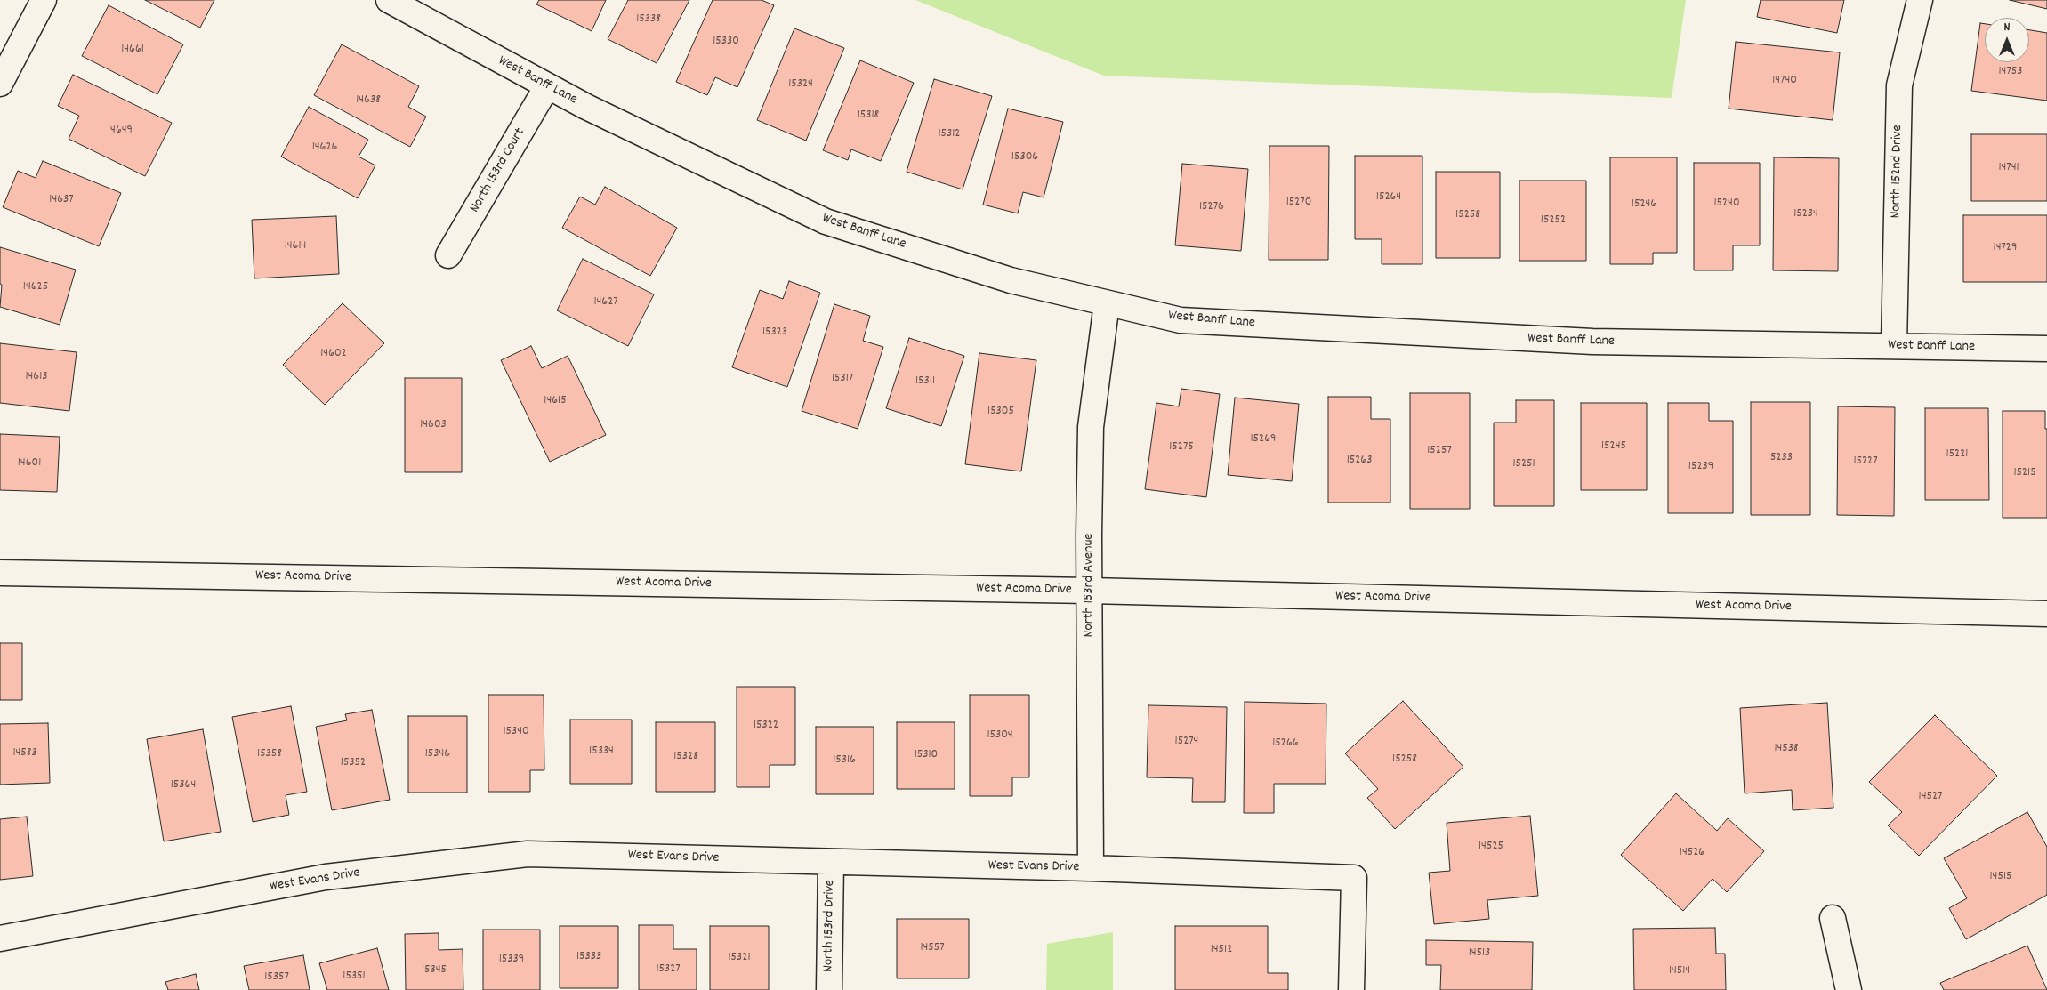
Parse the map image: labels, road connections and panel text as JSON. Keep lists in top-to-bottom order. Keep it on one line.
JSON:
{"streets":{"street":["West Banff Lane","North 153rd Court","North 152nd Drive","West Acoma Drive","North 153rd Avenue","West Evans Drive","North 153rd Drive"]},"crossings":[["West Banff Lane","North 153rd Court"],["West Banff Lane","North 152nd Drive"],["West Banff Lane","North 153rd Avenue"],["West Acoma Drive","North 153rd Avenue"],["North 153rd Avenue","West Evans Drive"],["West Evans Drive","North 153rd Drive"]],"house_numbers":["15338","15330","14661","14753","14740","15324","14638","15318","14649","15312","14626","15306","14741","15264","14637","15270","15240","15246","15276","15234","15258","15252","14614","14729","14625","14627","15323","14602","14613","15317","15311","14615","15305","14603","15269","15245","15275","15257","15221","15233","15263","15227","14601","15251","15239","15215","15322","15340","15304","15274","15266","14538","15334","14583","15358","15346","15310","15328","15258","15316","15352","15364","14527","14525","14526","14515","14557","14512","14513","15333","15321","15339","15327","15345","14514","15351","15357"],"north":"top"}
